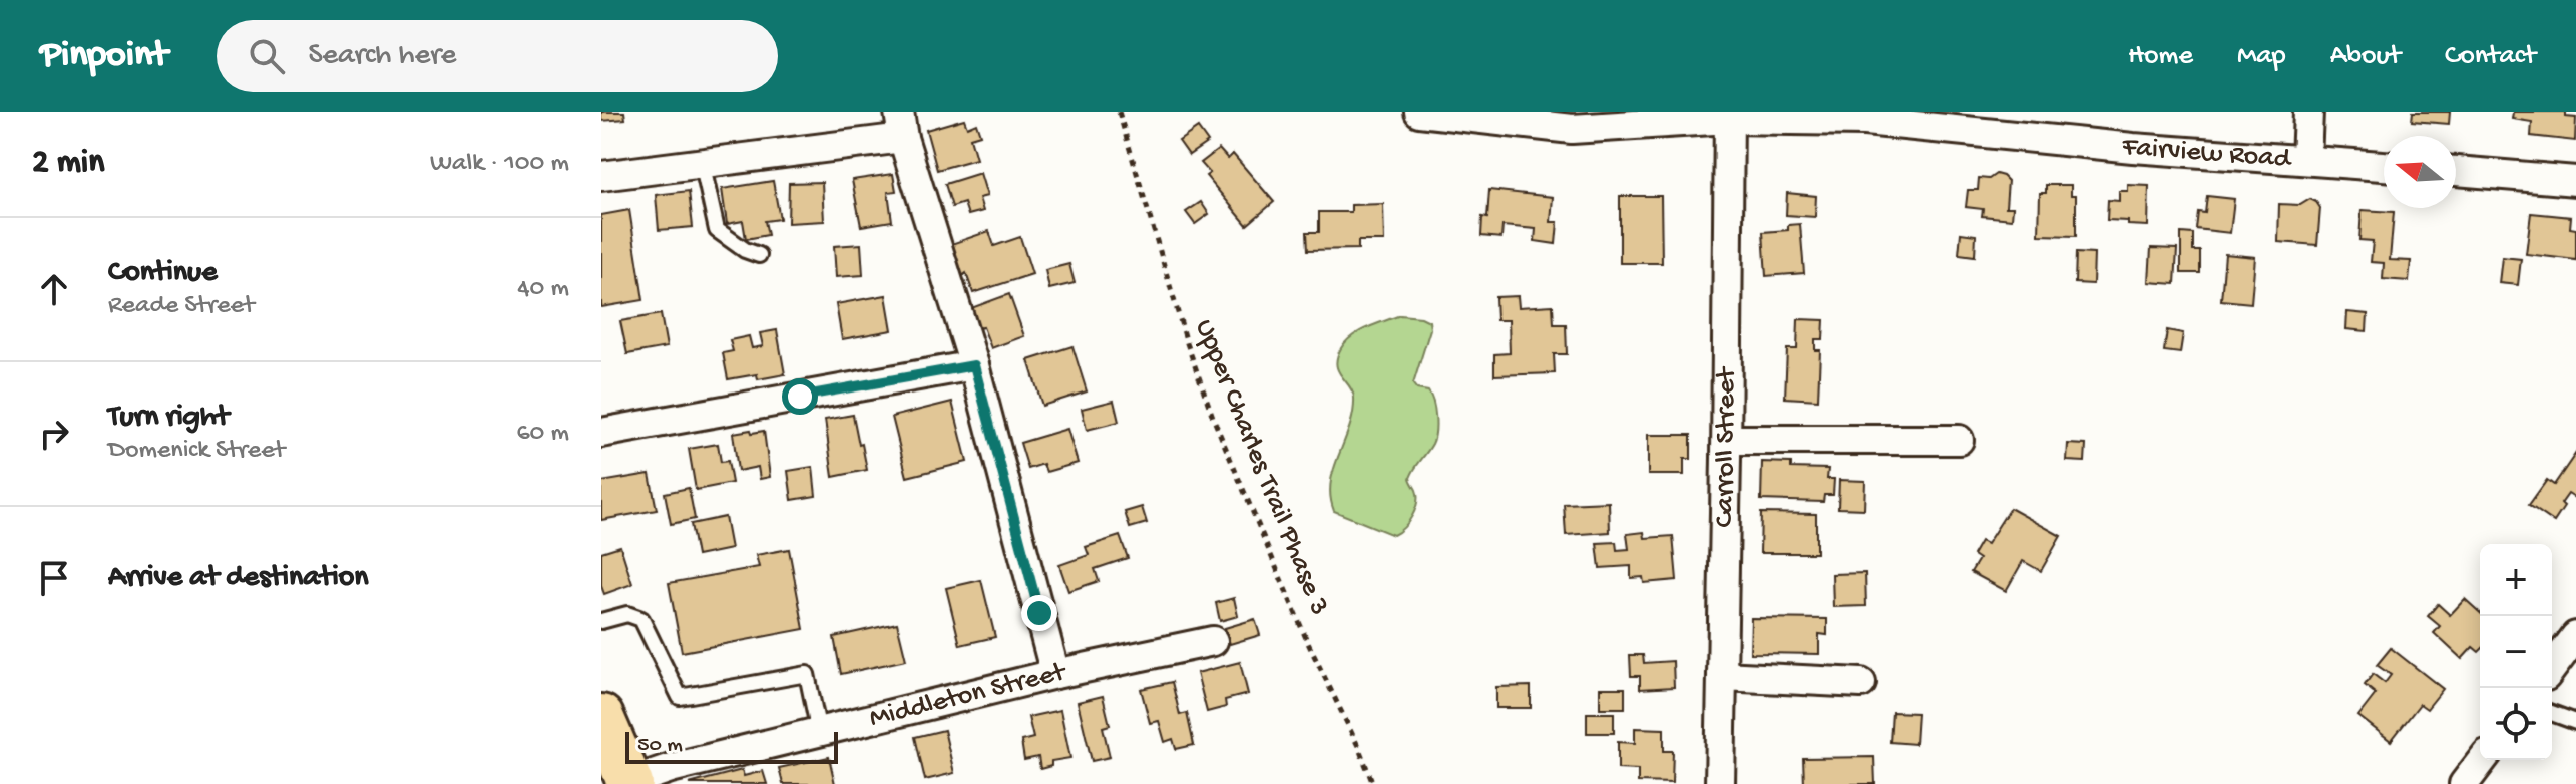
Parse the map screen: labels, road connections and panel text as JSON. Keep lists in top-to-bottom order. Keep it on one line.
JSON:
{"streets":{"street":["Fairview Road","Carroll Street","Middleton Street"],"path":["Upper Charles Trail Phase 3"]},"crossings":[["Fairview Road","Carroll Street"]],"scale_bar":"50 m","north":"left","page":{"header":"Pinpoint","search":"Search here","nav":["Home","Map","About","Contact"],"heading":["2 min","Walk · 100 m"],"list":[["Continue","Reade Street","40 m"],["Turn right","Domenick Street","60 m"],"Arrive at destination"],"map_buttons":["+","−"],"scale":"50 m"}}
